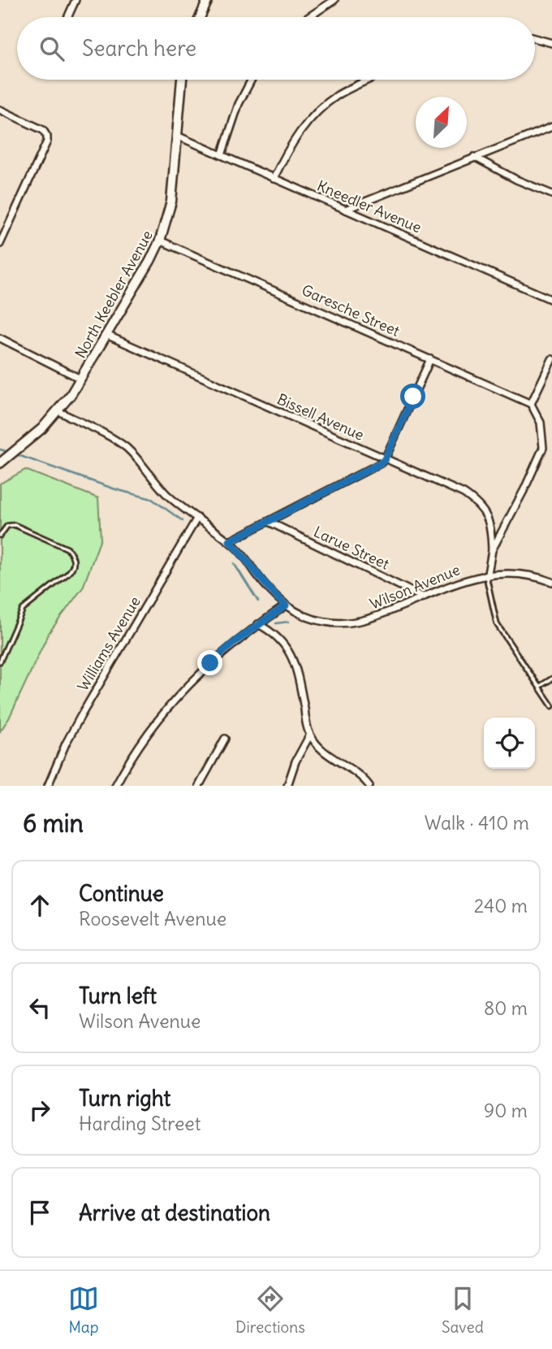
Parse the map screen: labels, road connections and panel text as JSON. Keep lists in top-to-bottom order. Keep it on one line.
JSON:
{"streets":{"street":["Kneedler Avenue","North Keebler Avenue","Garesche Street","Bissell Avenue","Larue Street","Wilson Avenue","Williams Avenue"]},"crossings":[["Kneedler Avenue","North Keebler Avenue"],["North Keebler Avenue","Garesche Street"],["North Keebler Avenue","Bissell Avenue"],["North Keebler Avenue","Wilson Avenue"],["Larue Street","Wilson Avenue"],["Wilson Avenue","Williams Avenue"]],"north":"top right","page":{"search":"Search here","heading":["6 min","Walk · 410 m"],"list":[["Continue","Roosevelt Avenue","240 m"],["Turn left","Wilson Avenue","80 m"],["Turn right","Harding Street","90 m"],"Arrive at destination"],"nav":["Map","Directions","Saved"]}}
